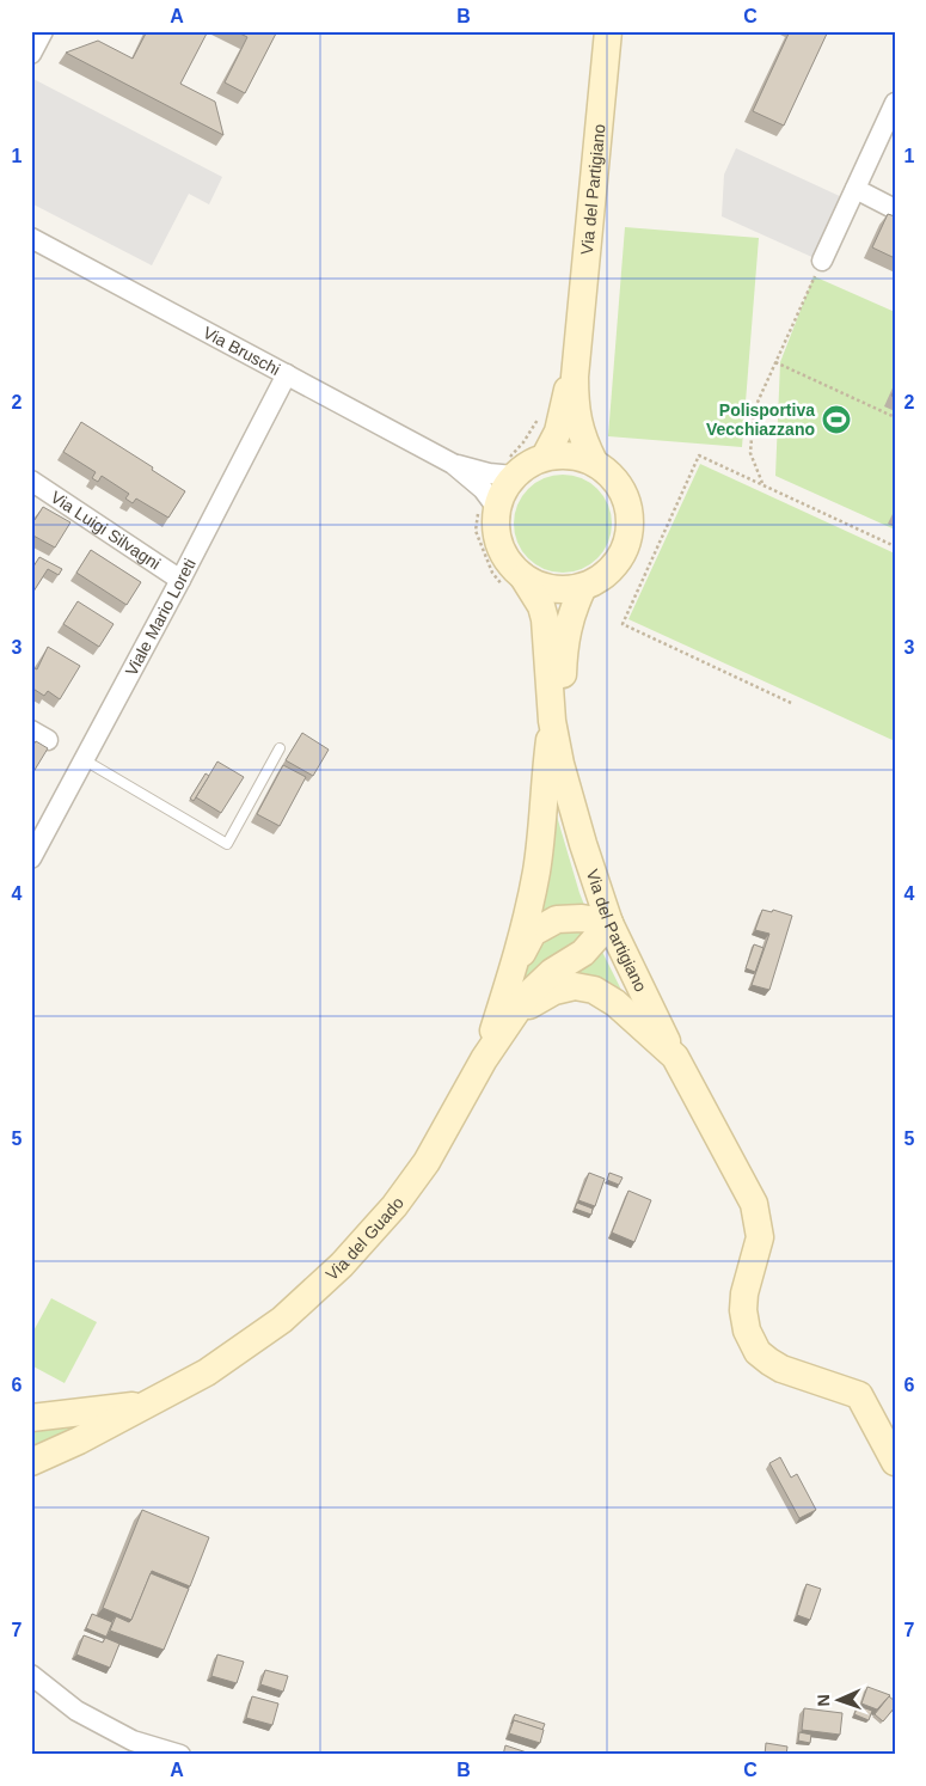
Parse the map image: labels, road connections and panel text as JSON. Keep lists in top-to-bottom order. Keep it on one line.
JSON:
{"streets":{"main road":["Via del Partigiano","Via del Guado"],"street":["Via Bruschi","Via Luigi Silvagni","Viale Mario Loreti"]},"crossings":[["Via del Partigiano","Via Bruschi"],["Via del Partigiano","Via del Guado"],["Via Bruschi","Viale Mario Loreti"],["Via Luigi Silvagni","Viale Mario Loreti"]],"places":{"sports":["Polisportiva Vecchiazzano"]},"north":"left","grid":{"columns":["A","B","C"],"rows":["1","2","3","4","5","6","7"]}}
